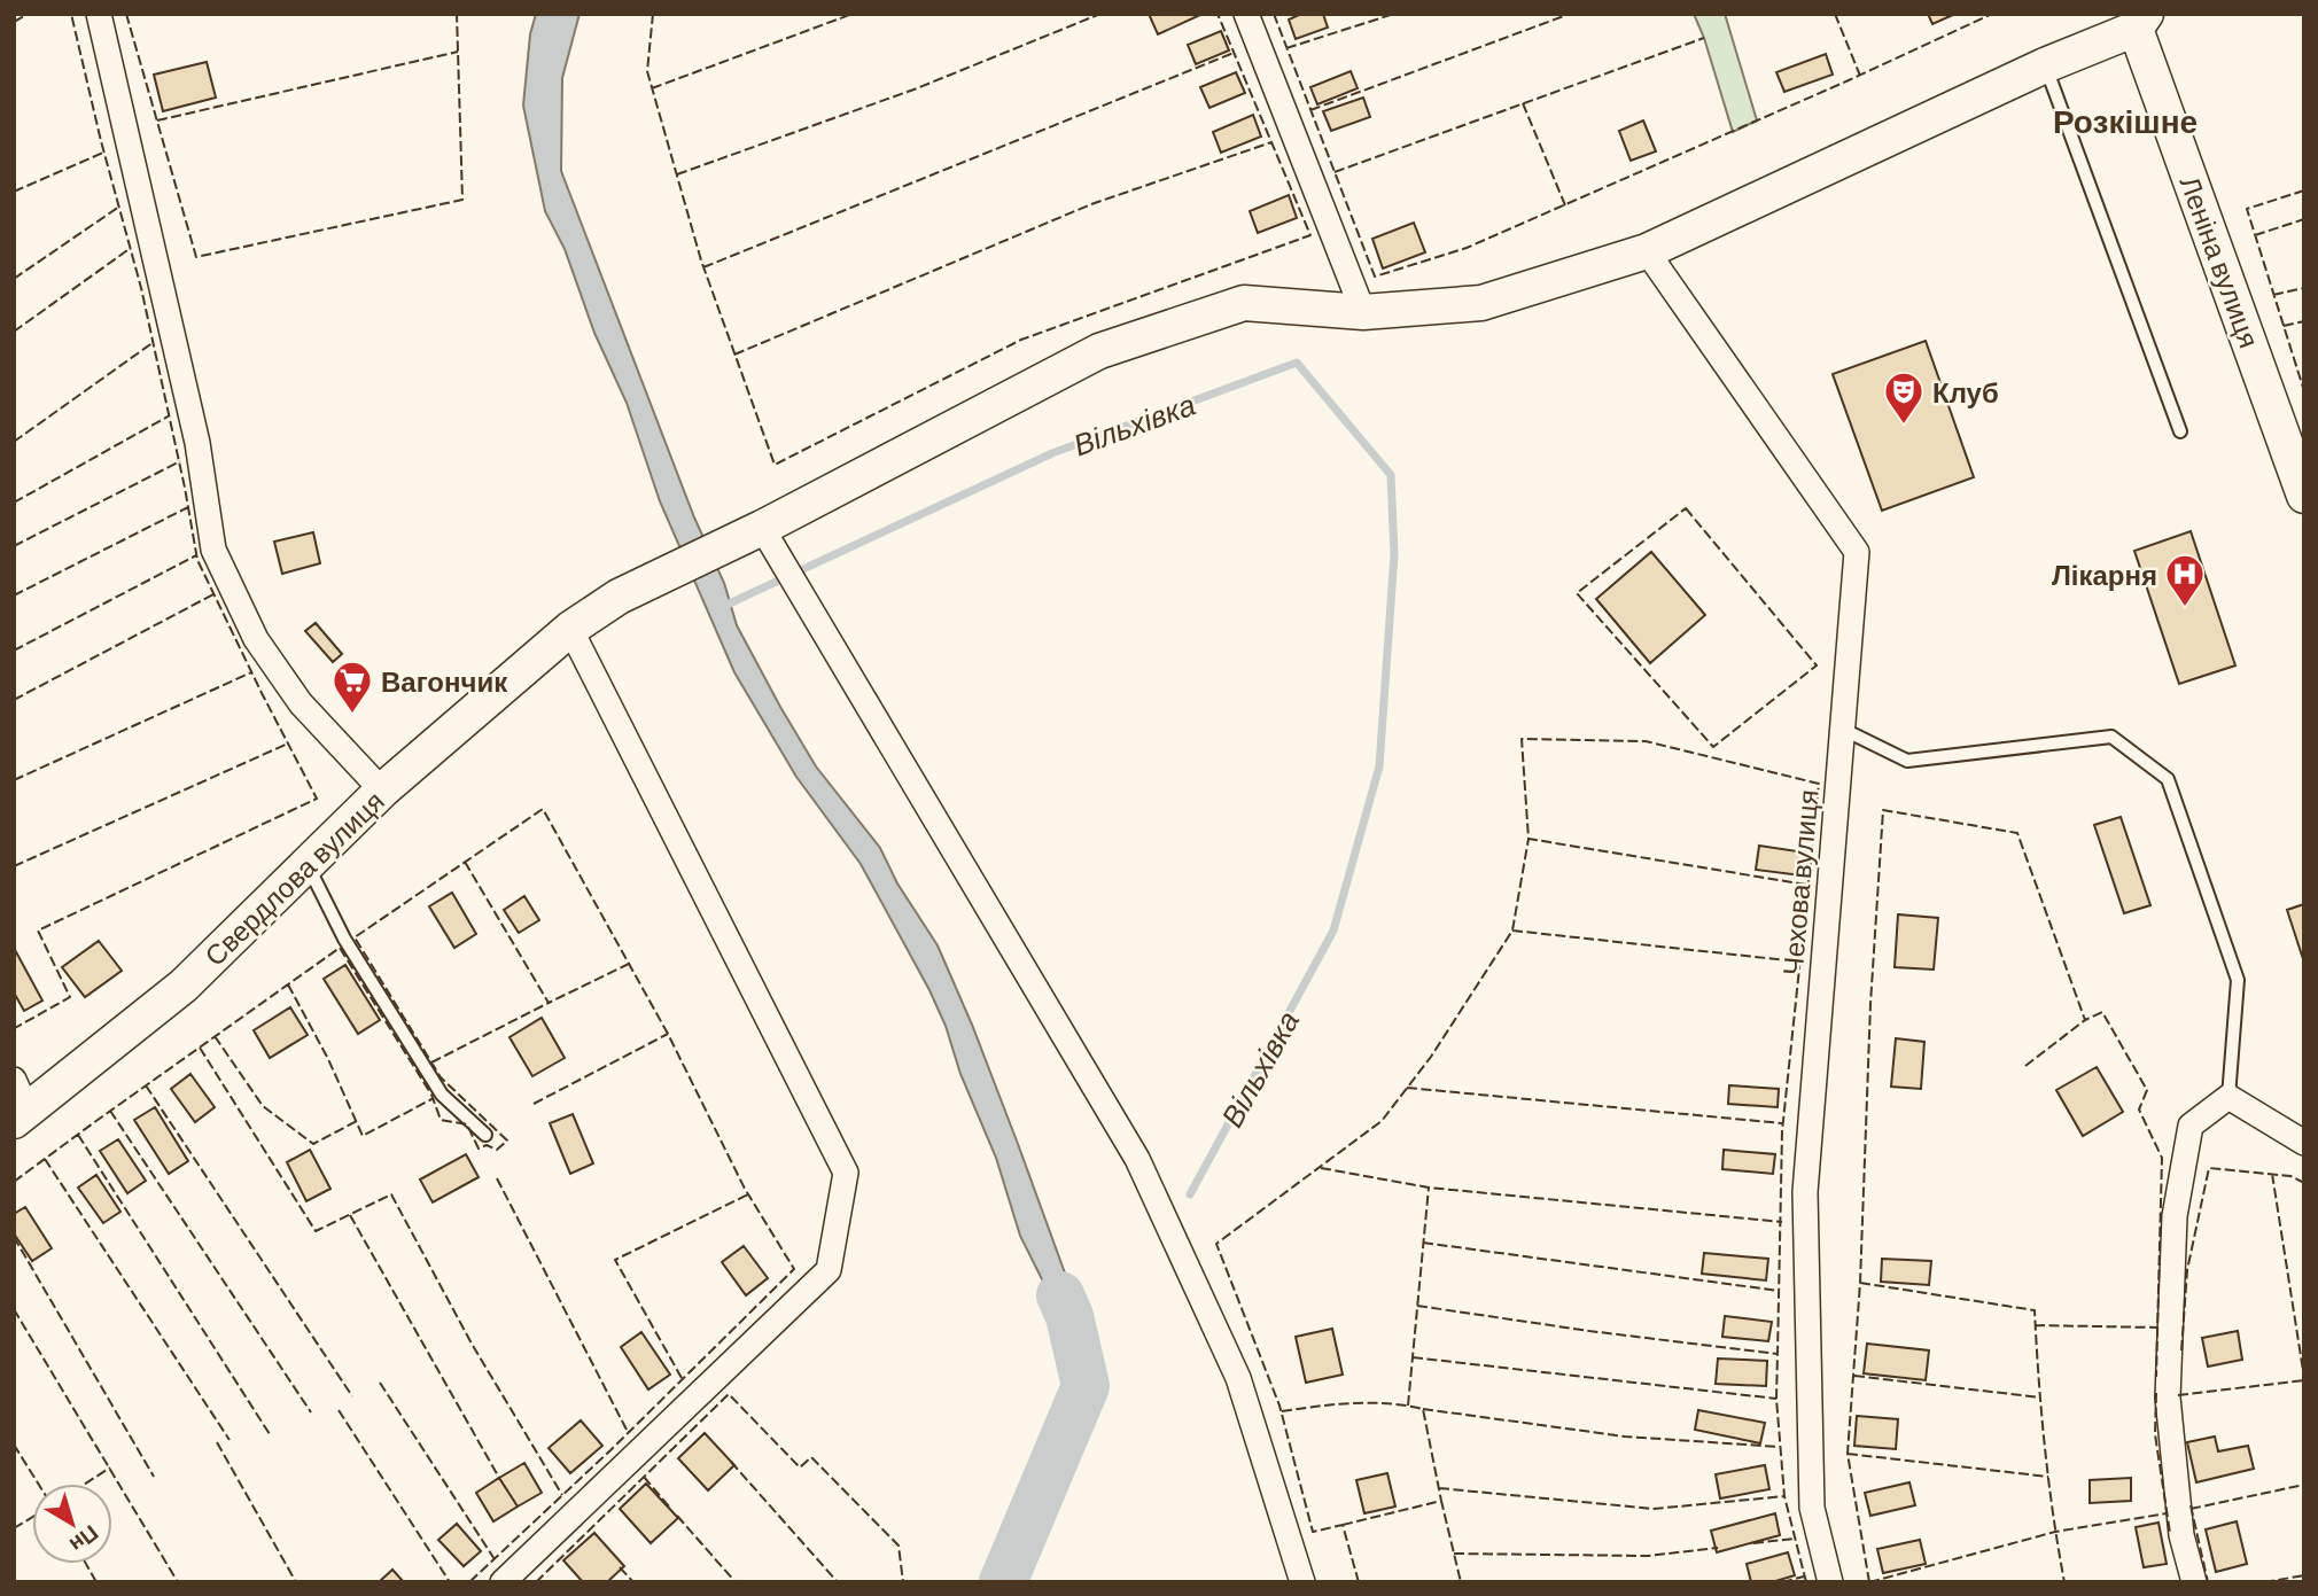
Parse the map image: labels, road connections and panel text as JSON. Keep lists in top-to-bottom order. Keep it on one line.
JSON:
{"streets":{"street":["Леніна вулиця","Свердлова вулиця","Чехова вулиця"]},"crossings":[["Леніна вулиця","Свердлова вулиця"],["Свердлова вулиця","Чехова вулиця"]],"districts":["Розкішне"],"water":["Вільхівка"],"places":{"theatre":["Клуб"],"hospital":["Лікарня"],"supermarket":["Вагончик"]},"north":"bottom right"}
